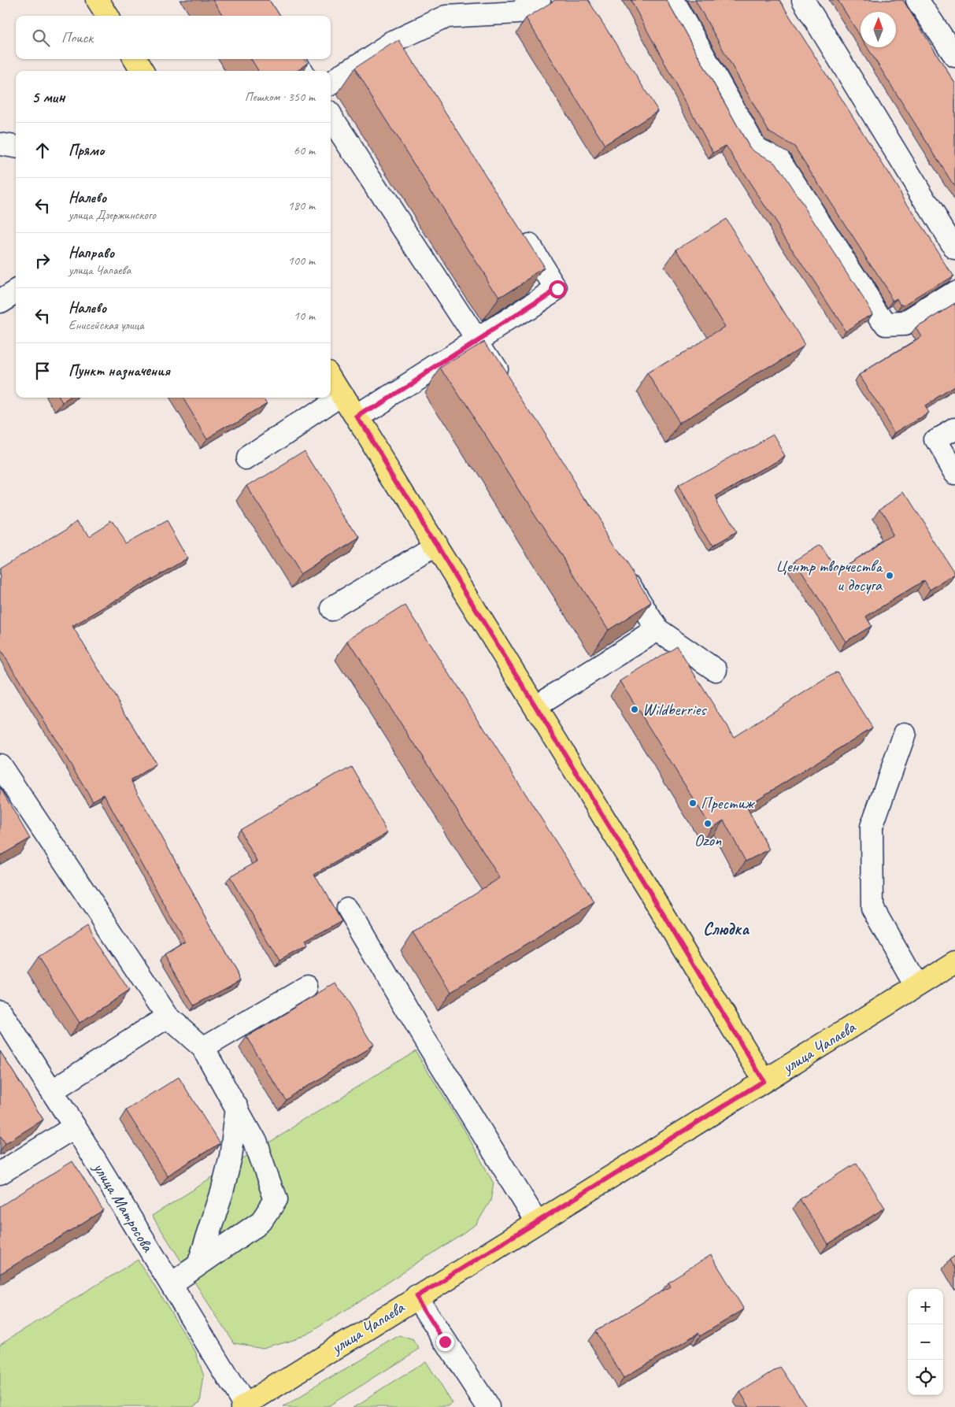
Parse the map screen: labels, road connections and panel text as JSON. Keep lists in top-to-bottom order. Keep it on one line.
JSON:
{"streets":{"main road":["улица Чапаева"],"street":["улица Матросова"]},"crossings":[["улица Чапаева","улица Матросова"]],"districts":["Слюдка"],"places":["Центр творчества и досуга","Wildberries","Престиж","Ozon"],"north":"top","page":{"search":"Поиск","heading":["5 мин","Пешком · 350 m"],"list":[["Прямо","60 m"],["Налево","улица Дзержинского","180 m"],["Направо","улица Чапаева","100 m"],["Налево","Енисейская улица","10 m"],"Пункт назначения"],"map_buttons":["+","−"]}}
